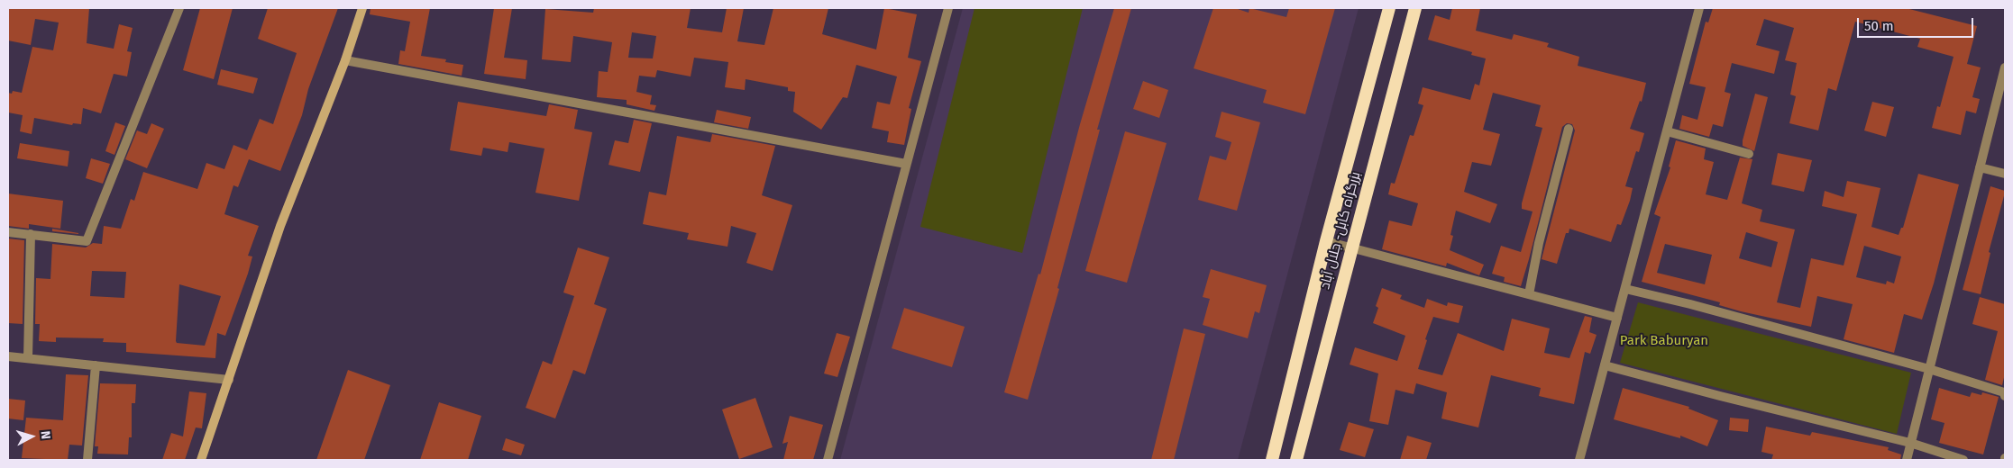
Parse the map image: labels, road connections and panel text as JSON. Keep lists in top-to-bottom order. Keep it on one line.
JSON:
{"streets":{"highway":["بزرگراه کابل- جلال آباد"]},"parks":["Park Baburyan"],"scale_bar":"50 m","north":"right"}
